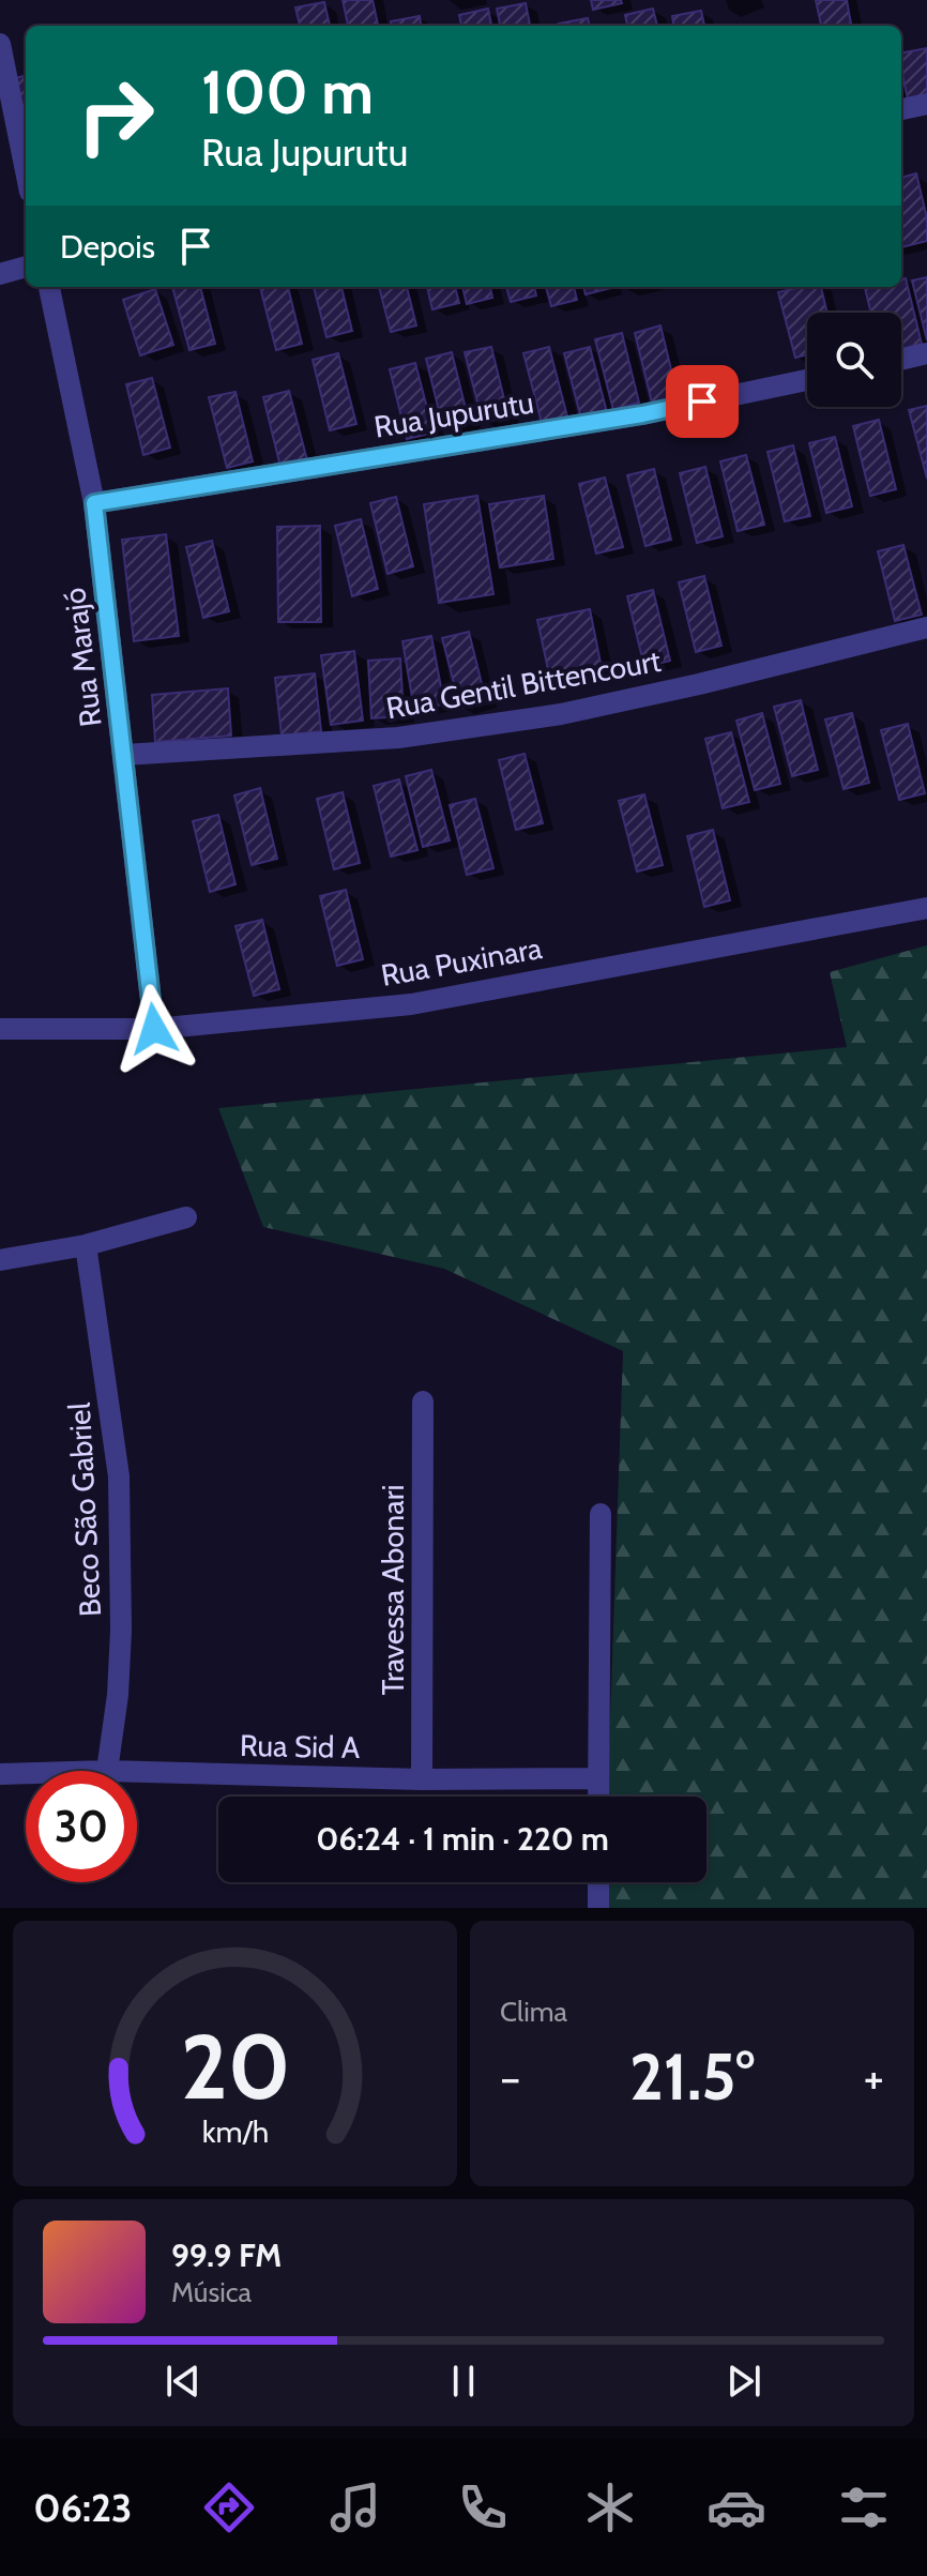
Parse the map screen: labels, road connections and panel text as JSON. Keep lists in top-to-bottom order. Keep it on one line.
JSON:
{"streets":{"street":["Rua Jupurutu","Rua Marajó","Rua Gentil Bittencourt","Rua Puxinara","Beco São Gabriel","Travessa Abonari","Rua Sid A"]},"crossings":[["Rua Jupurutu","Rua Marajó"],["Rua Marajó","Rua Gentil Bittencourt"],["Rua Marajó","Rua Puxinara"],["Travessa Abonari","Rua Sid A"]],"page":{"turn":["100 m","Rua Jupurutu"],"then":"Depois","limit":"30","trip":"06:24 · 1 min · 220 m","tile":"Clima","heat":["−","21.5°","+"],"song":["99.9 FM","Música"],"tabs":"06:23","gauge":["20","km/h"]}}
